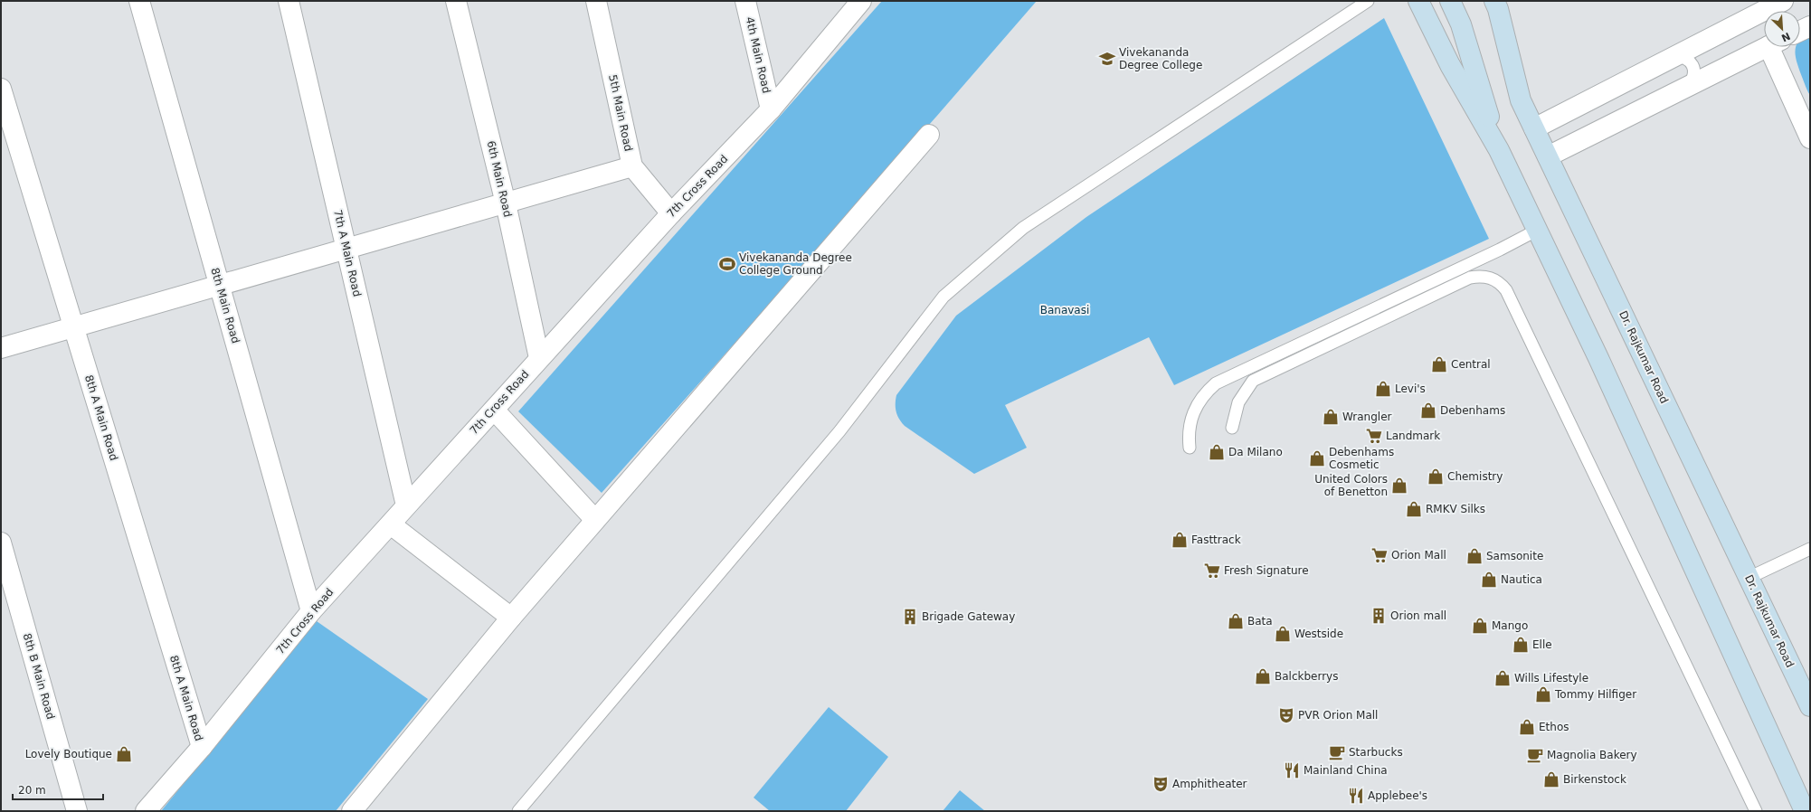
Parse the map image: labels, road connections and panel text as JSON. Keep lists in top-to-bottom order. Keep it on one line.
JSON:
{"streets":{"main road":["Dr. Rajkumar Road"],"street":["4th Main Road","5th Main Road","6th Main Road","7th Cross Road","7th A Main Road","8th Main Road","8th A Main Road","8th B Main Road"]},"crossings":[["4th Main Road","7th Cross Road"],["5th Main Road","7th Cross Road"],["6th Main Road","7th Cross Road"],["7th Cross Road","7th A Main Road"],["7th Cross Road","8th Main Road"],["7th Cross Road","8th A Main Road"]],"parks":["Banavasi"],"places":{"school or university":["Vivekananda Degree College"],"sports":["Vivekananda Degree College Ground"],"shop":["Central","Levi's","Debenhams","Wrangler","Da Milano","Debenhams Cosmetic","Chemistry","United Colors of Benetton","RMKV Silks","Fasttrack","Samsonite","Nautica","Bata","Mango","Westside","Elle","Balckberrys","Wills Lifestyle","Tommy Hilfiger","Ethos","Lovely Boutique","Birkenstock"],"supermarket":["Landmark","Orion Mall","Fresh Signature"],"building":["Orion mall","Brigade Gateway"],"theatre":["PVR Orion Mall","Amphitheater"],"cafe":["Starbucks","Magnolia Bakery"],"restaurant":["Mainland China","Applebee's"]},"scale_bar":"20 m","north":"bottom right"}
